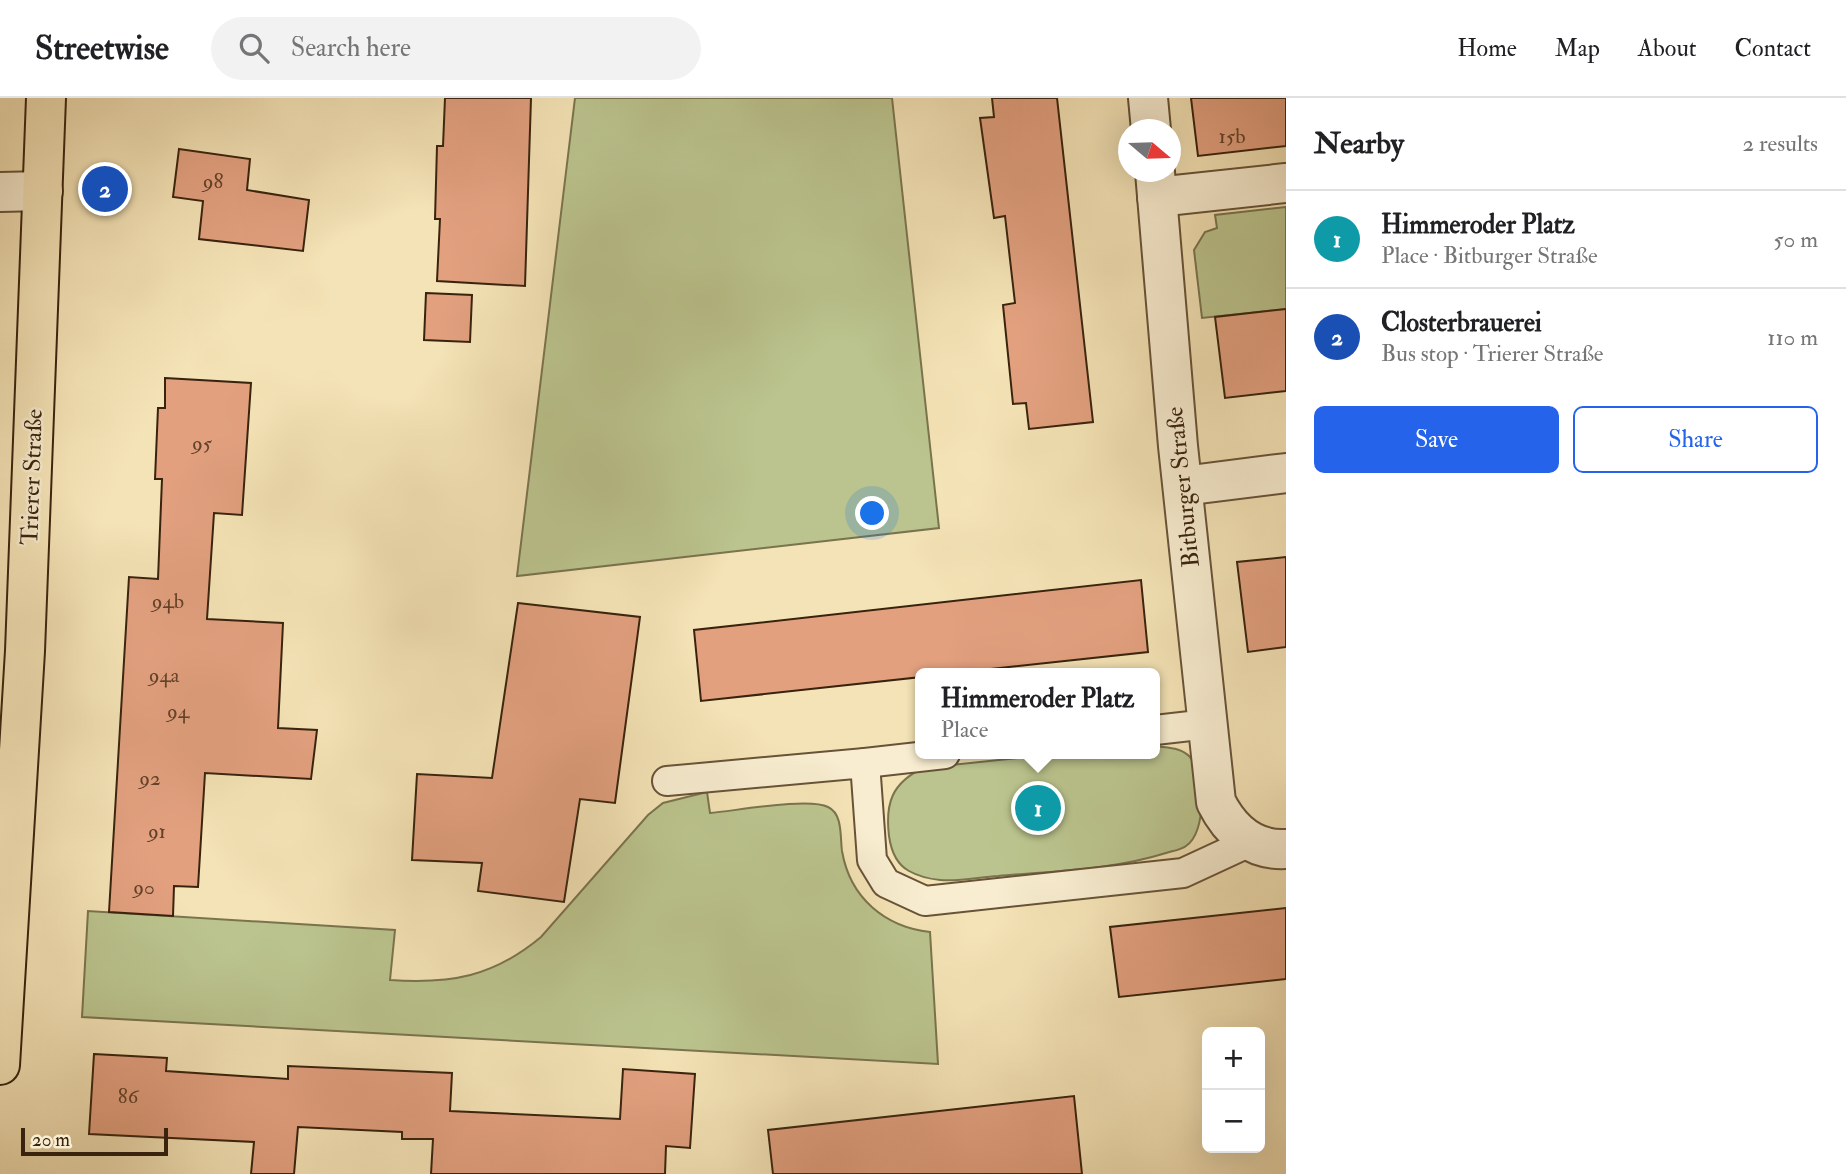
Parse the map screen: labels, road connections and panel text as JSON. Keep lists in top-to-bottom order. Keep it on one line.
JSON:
{"streets":{"main road":["Trierer Straße"],"street":["Bitburger Straße"]},"house_numbers":["15b","98","95","94b","94a","94","92","91","90","86"],"scale_bar":"20 m","north":"right","page":{"header":"Streetwise","search":"Search here","nav":["Home","Map","About","Contact"],"heading":["Nearby","2 results"],"pins":["2","1"],"list":[{"mark":"1","name":"Himmeroder Platz","note":"Place · Bitburger Straße","value":"50 m"},{"mark":"2","name":"Closterbrauerei","note":"Bus stop · Trierer Straße","value":"110 m"}],"buttons":["Save","Share"],"popup":["Himmeroder Platz","Place"],"map_buttons":["+","−"],"scale":"20 m"}}
